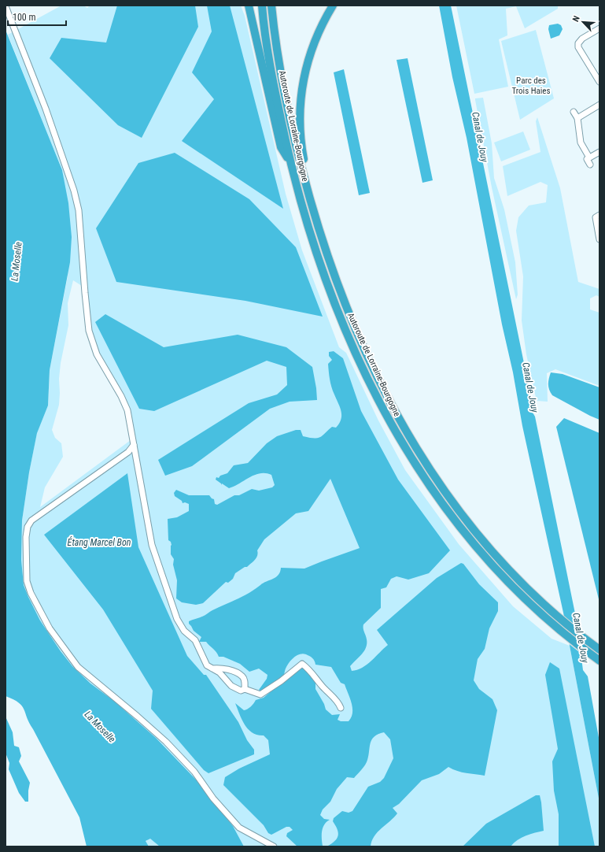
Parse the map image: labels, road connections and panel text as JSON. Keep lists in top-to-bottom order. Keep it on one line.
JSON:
{"streets":{"highway":["Autoroute de Lorraine-Bourgogne"]},"water":["Canal de Jouy","La Moselle","Étang Marcel Bon"],"parks":["Parc des Trois Haies"],"scale_bar":"100 m","north":"top left"}
